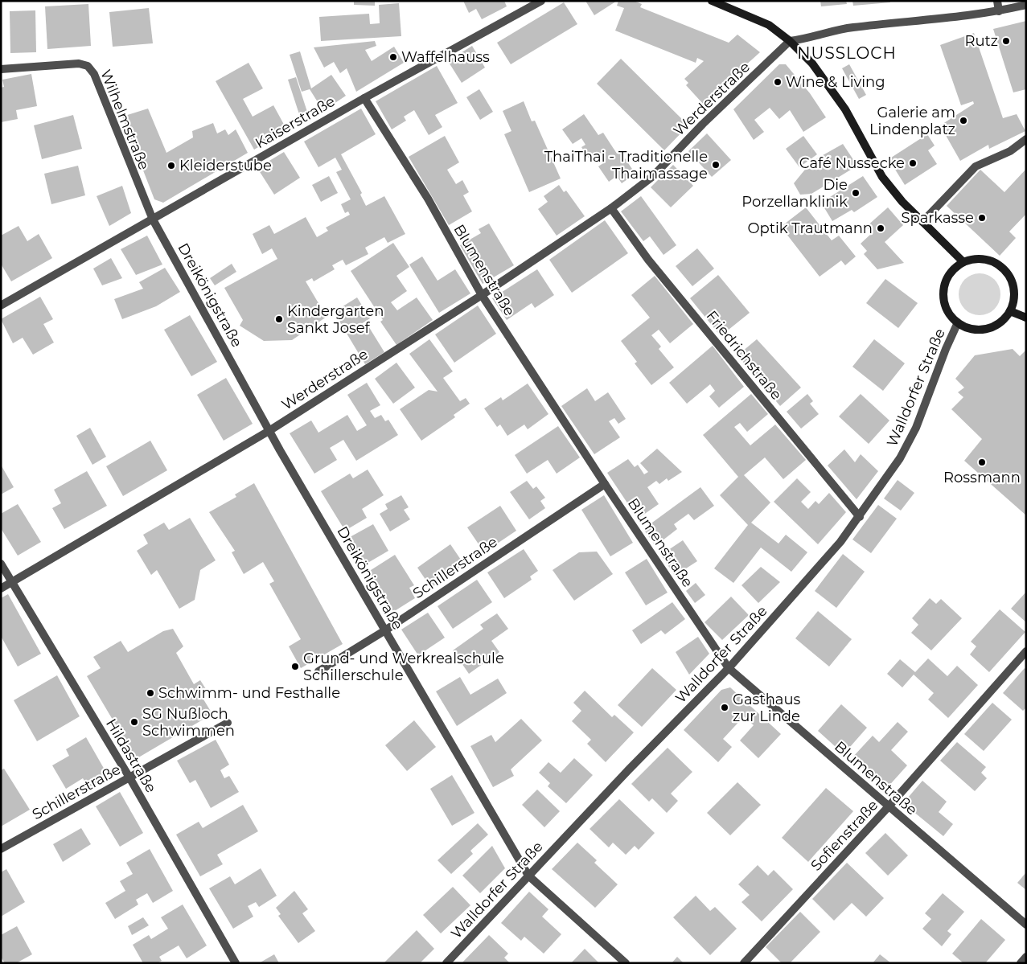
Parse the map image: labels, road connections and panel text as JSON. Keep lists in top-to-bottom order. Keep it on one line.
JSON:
{"streets":{"street":["Werderstraße","Wilhelmstraße","Kaiserstraße","Blumenstraße","Dreikönigstraße","Friedrichstraße","Walldorfer Straße","Schillerstraße","Hildastraße","Sofienstraße"]},"crossings":[["Werderstraße","Blumenstraße"],["Werderstraße","Dreikönigstraße"],["Werderstraße","Friedrichstraße"],["Werderstraße","Hildastraße"],["Wilhelmstraße","Kaiserstraße"],["Wilhelmstraße","Dreikönigstraße"],["Kaiserstraße","Blumenstraße"],["Kaiserstraße","Dreikönigstraße"],["Blumenstraße","Walldorfer Straße"],["Blumenstraße","Schillerstraße"],["Blumenstraße","Sofienstraße"],["Dreikönigstraße","Walldorfer Straße"],["Dreikönigstraße","Schillerstraße"],["Friedrichstraße","Walldorfer Straße"],["Schillerstraße","Hildastraße"]],"districts":["NUSSLOCH"],"places":["Rutz","Waffelhauss","Wine & Living","Galerie am Lindenplatz","Café Nussecke","ThaiThai - Traditionelle Thaimassage","Kleiderstube","Die Porzellanklinik","Sparkasse","Optik Trautmann","Kindergarten Sankt Josef","Rossmann","Grund- und Werkrealschule Schillerschule","Schwimm- und Festhalle","Gasthaus zur Linde","SG Nußloch Schwimmen"]}
